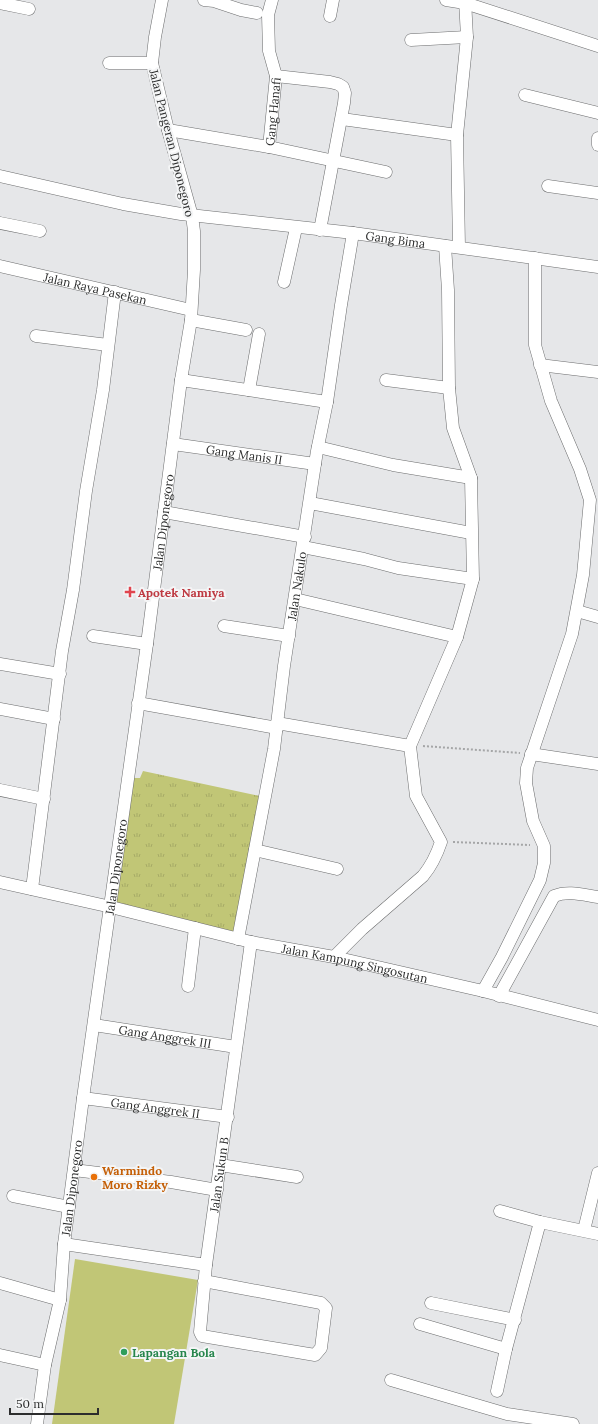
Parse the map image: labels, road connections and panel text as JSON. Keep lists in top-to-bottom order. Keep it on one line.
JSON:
{"streets":{"street":["Gang Hanafi","Jalan Pangeran Diponegoro","Gang Bima","Jalan Raya Pasekan","Gang Manis II","Jalan Diponegoro","Jalan Nakulo","Jalan Kampung Singosutan","Gang Anggrek III","Gang Anggrek II","Jalan Sukun B"]},"crossings":[["Gang Hanafi","Jalan Pangeran Diponegoro"],["Jalan Pangeran Diponegoro","Gang Bima"],["Jalan Pangeran Diponegoro","Jalan Raya Pasekan"],["Jalan Pangeran Diponegoro","Jalan Diponegoro"],["Gang Bima","Jalan Nakulo"],["Jalan Raya Pasekan","Jalan Diponegoro"],["Gang Manis II","Jalan Diponegoro"],["Gang Manis II","Jalan Nakulo"],["Jalan Diponegoro","Jalan Kampung Singosutan"],["Jalan Diponegoro","Gang Anggrek III"],["Jalan Diponegoro","Gang Anggrek II"],["Jalan Nakulo","Jalan Kampung Singosutan"],["Jalan Kampung Singosutan","Jalan Sukun B"],["Gang Anggrek III","Jalan Sukun B"],["Gang Anggrek II","Jalan Sukun B"]],"places":{"health":["Apotek Namiya"],"other":["Warmindo Moro Rizky","Lapangan Bola"]},"scale_bar":"50 m"}
